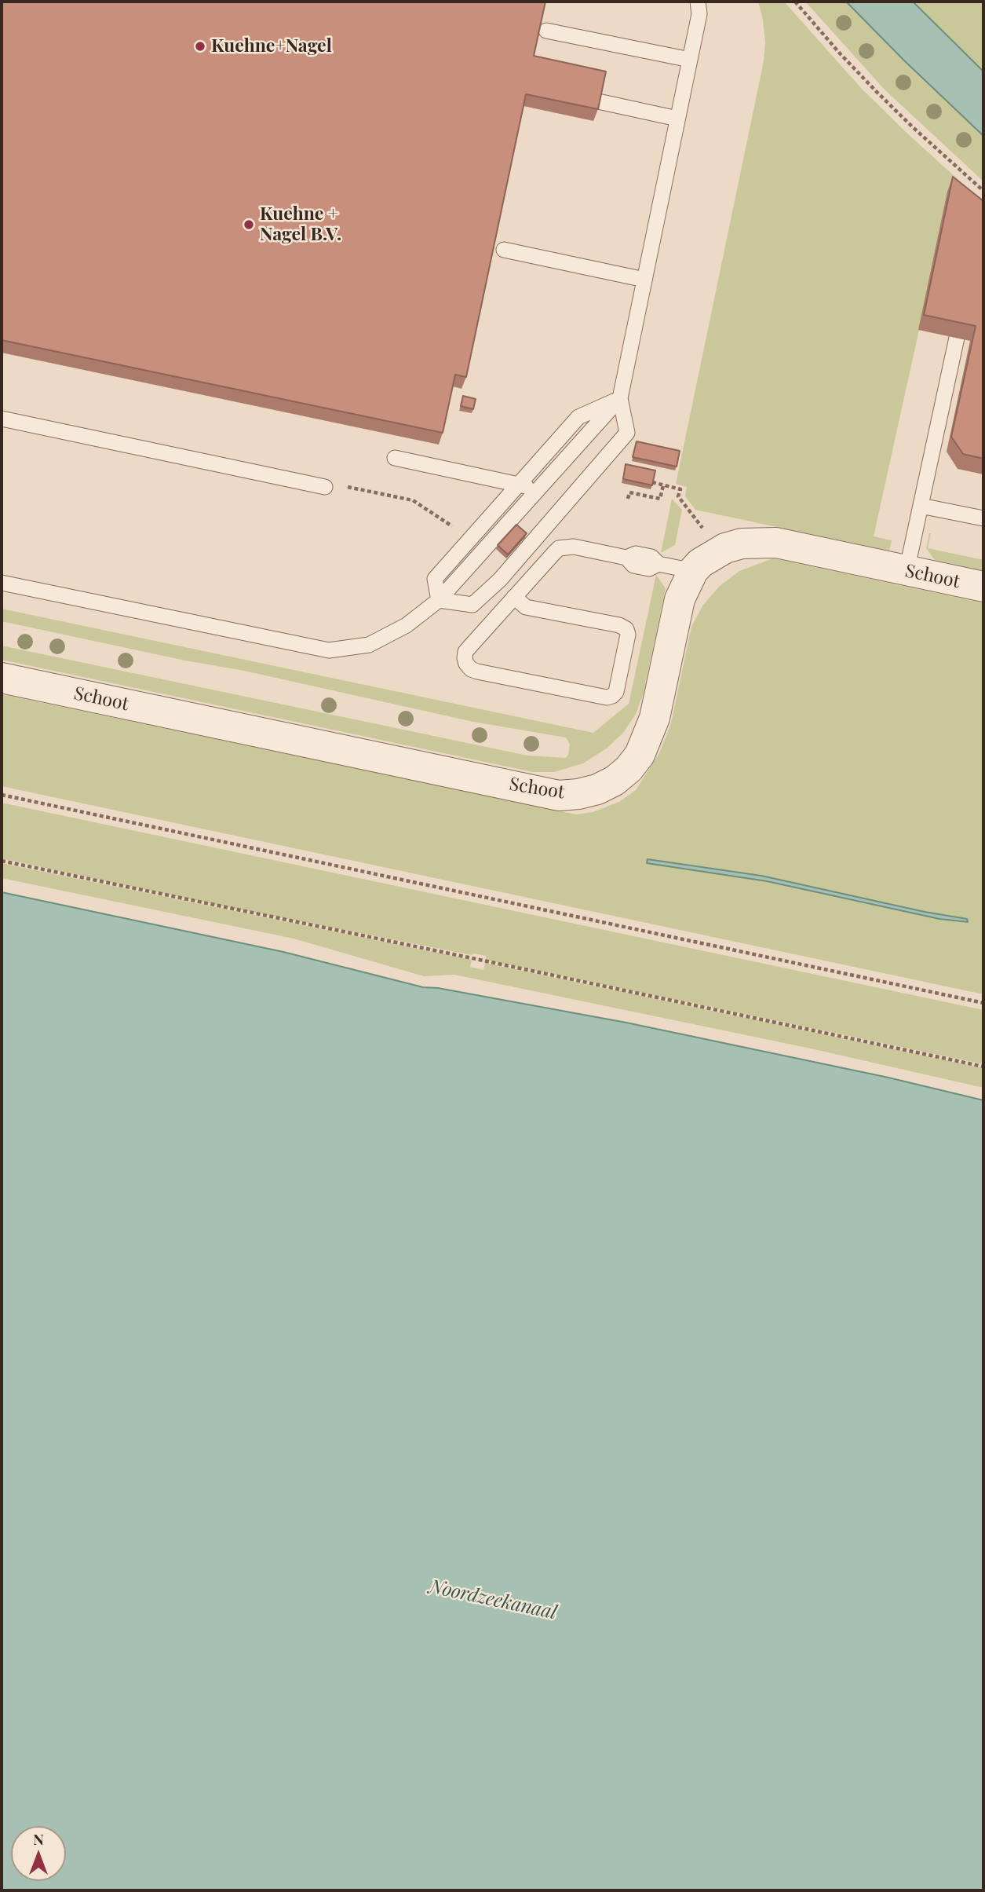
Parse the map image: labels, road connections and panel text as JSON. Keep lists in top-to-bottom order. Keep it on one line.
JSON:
{"streets":{"street":["Schoot"]},"water":["Noordzeekanaal"],"places":["Kuehne+Nagel","Kuehne + Nagel B.V."],"north":"top"}
